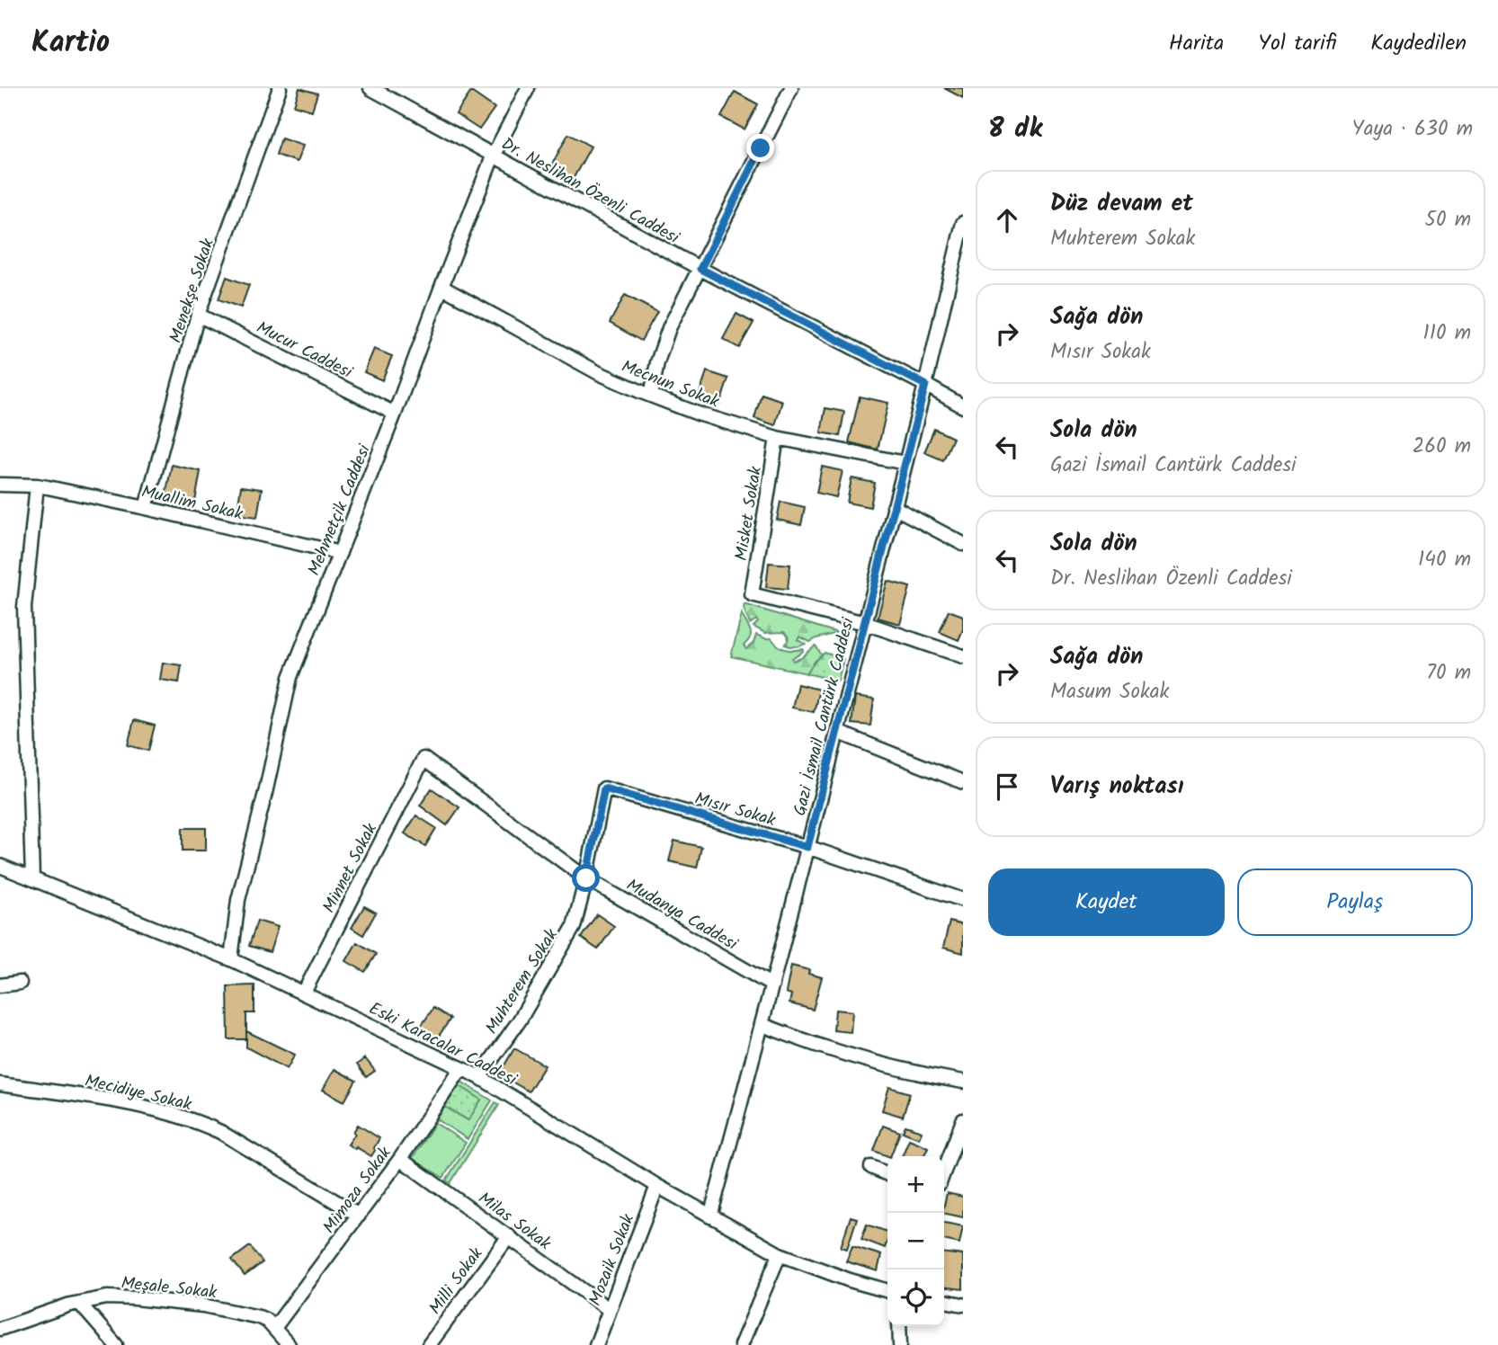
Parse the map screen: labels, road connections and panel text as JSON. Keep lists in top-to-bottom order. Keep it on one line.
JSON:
{"streets":{"street":["Dr. Neslihan Özenli Caddesi","Menekşe Sokak","Mucur Caddesi","Mecnun Sokak","Muallim Sokak","Mehmetçik Caddesi","Misket Sokak","Gazi İsmail Cantürk Caddesi","Mısır Sokak","Minnet Sokak","Mudanya Caddesi","Muhterem Sokak","Eski Karacalar Caddesi","Mecidiye Sokak","Mimoza Sokak","Milas Sokak","Mozaik Sokak","Milli Sokak","Meşale Sokak"]},"crossings":[["Dr. Neslihan Özenli Caddesi","Mehmetçik Caddesi"],["Dr. Neslihan Özenli Caddesi","Gazi İsmail Cantürk Caddesi"],["Menekşe Sokak","Mucur Caddesi"],["Menekşe Sokak","Muallim Sokak"],["Mucur Caddesi","Mehmetçik Caddesi"],["Mecnun Sokak","Mehmetçik Caddesi"],["Mecnun Sokak","Misket Sokak"],["Mecnun Sokak","Gazi İsmail Cantürk Caddesi"],["Muallim Sokak","Mehmetçik Caddesi"],["Mehmetçik Caddesi","Eski Karacalar Caddesi"],["Misket Sokak","Gazi İsmail Cantürk Caddesi"],["Gazi İsmail Cantürk Caddesi","Mısır Sokak"],["Gazi İsmail Cantürk Caddesi","Mudanya Caddesi"],["Gazi İsmail Cantürk Caddesi","Eski Karacalar Caddesi"],["Mısır Sokak","Muhterem Sokak"],["Minnet Sokak","Mudanya Caddesi"],["Minnet Sokak","Eski Karacalar Caddesi"],["Mudanya Caddesi","Muhterem Sokak"],["Muhterem Sokak","Eski Karacalar Caddesi"],["Eski Karacalar Caddesi","Mimoza Sokak"],["Eski Karacalar Caddesi","Mozaik Sokak"],["Mecidiye Sokak","Mimoza Sokak"],["Mimoza Sokak","Milas Sokak"],["Mimoza Sokak","Meşale Sokak"],["Milas Sokak","Mozaik Sokak"],["Milas Sokak","Milli Sokak"]],"page":{"header":"Kartio","nav":["Harita","Yol tarifi","Kaydedilen"],"heading":["8 dk","Yaya · 630 m"],"list":[["Düz devam et","Muhterem Sokak","50 m"],["Sağa dön","Mısır Sokak","110 m"],["Sola dön","Gazi İsmail Cantürk Caddesi","260 m"],["Sola dön","Dr. Neslihan Özenli Caddesi","140 m"],["Sağa dön","Masum Sokak","70 m"],"Varış noktası"],"buttons":["Kaydet","Paylaş"],"map_buttons":["+","−"]}}
